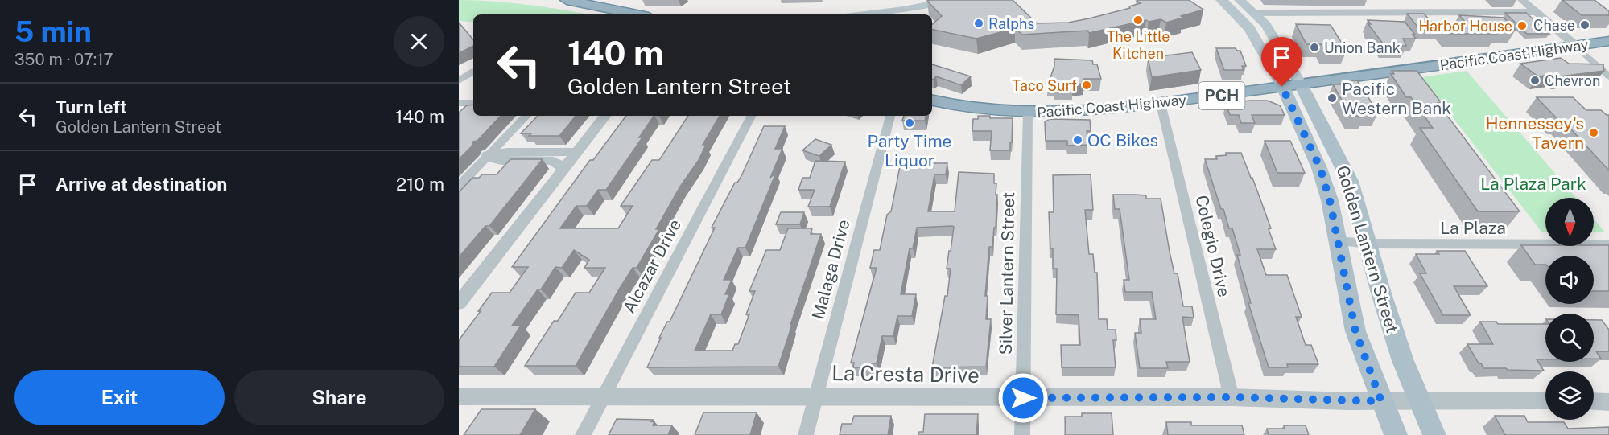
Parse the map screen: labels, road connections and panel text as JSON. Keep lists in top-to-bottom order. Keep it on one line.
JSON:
{"streets":{"highway":["Pacific Coast Highway","PCH"],"main road":["Golden Lantern Street"],"street":["La Plaza","Colegio Drive","Alcazar Drive","Malaga Drive","Silver Lantern Street","La Cresta Drive"]},"crossings":[["Pacific Coast Highway","Colegio Drive"],["Pacific Coast Highway","Golden Lantern Street"],["Pacific Coast Highway","Silver Lantern Street"],["La Plaza","Golden Lantern Street"],["Colegio Drive","La Cresta Drive"],["Golden Lantern Street","La Cresta Drive"],["Alcazar Drive","La Cresta Drive"],["Malaga Drive","La Cresta Drive"],["Silver Lantern Street","La Cresta Drive"]],"parks":["La Plaza Park"],"places":["The Little Kitchen","Ralphs","Chase","Harbor House","Union Bank","Chevron","Taco Surf","Pacific Western Bank","Party Time Liquor","Hennessey's Tavern","OC Bikes"],"north":"bottom","page":{"heading":["5 min","350 m · 07:17"],"turn":["140 m","Golden Lantern Street"],"list":[{"name":"Turn left","note":"Golden Lantern Street","value":"140 m"},{"name":"Arrive at destination","value":"210 m"}],"buttons":["Exit","Share"]}}
